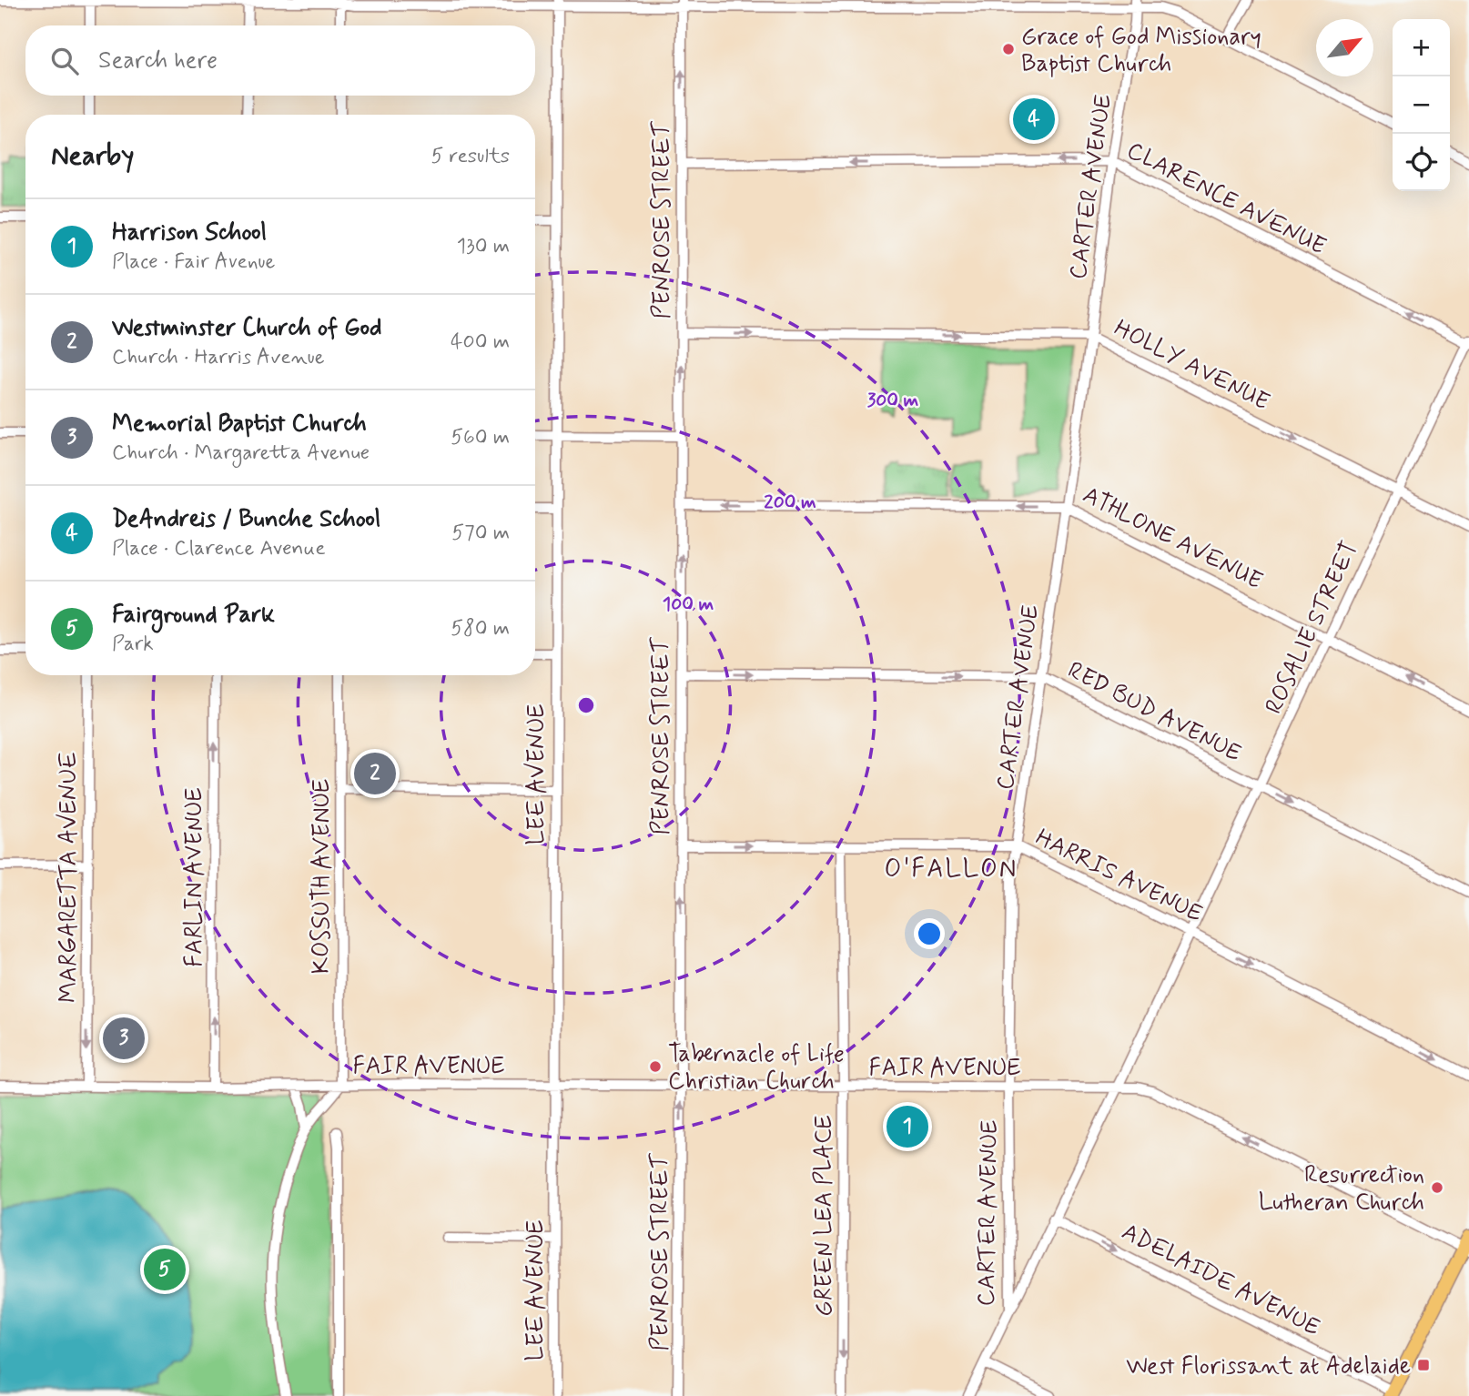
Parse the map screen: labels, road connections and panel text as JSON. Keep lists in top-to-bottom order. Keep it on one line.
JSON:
{"streets":{"street":["CARTER AVENUE","CLARENCE AVENUE","PENROSE STREET","HOLLY AVENUE","ATHLONE AVENUE","ROSALIE STREET","RED BUD AVENUE","LEE AVENUE","HARRIS AVENUE","KOSSUTH AVENUE","MARGARETTA AVENUE","FARLIN AVENUE","FAIR AVENUE","GREEN LEA PLACE","ADELAIDE AVENUE"]},"crossings":[["CARTER AVENUE","CLARENCE AVENUE"],["CARTER AVENUE","HOLLY AVENUE"],["CARTER AVENUE","ATHLONE AVENUE"],["CARTER AVENUE","RED BUD AVENUE"],["CARTER AVENUE","HARRIS AVENUE"],["CARTER AVENUE","FAIR AVENUE"],["CLARENCE AVENUE","PENROSE STREET"],["CLARENCE AVENUE","ROSALIE STREET"],["PENROSE STREET","HOLLY AVENUE"],["PENROSE STREET","ATHLONE AVENUE"],["PENROSE STREET","RED BUD AVENUE"],["PENROSE STREET","HARRIS AVENUE"],["PENROSE STREET","FAIR AVENUE"],["HOLLY AVENUE","ROSALIE STREET"],["ATHLONE AVENUE","ROSALIE STREET"],["ROSALIE STREET","RED BUD AVENUE"],["ROSALIE STREET","HARRIS AVENUE"],["ROSALIE STREET","FAIR AVENUE"],["LEE AVENUE","FAIR AVENUE"],["HARRIS AVENUE","GREEN LEA PLACE"],["KOSSUTH AVENUE","FAIR AVENUE"],["MARGARETTA AVENUE","FAIR AVENUE"],["FARLIN AVENUE","FAIR AVENUE"],["FAIR AVENUE","GREEN LEA PLACE"]],"one_way":["CLARENCE AVENUE","PENROSE STREET","HOLLY AVENUE","ATHLONE AVENUE","RED BUD AVENUE","HARRIS AVENUE","MARGARETTA AVENUE","FARLIN AVENUE","GREEN LEA PLACE","ADELAIDE AVENUE"],"districts":["O'FALLON"],"places":{"other":["Grace of God Missionary Baptist Church","Tabernacle of Life Christian Church","Resurrection Lutheran Church"],"transit":["West Florissant at Adelaide"]},"north":"top right","page":{"map_buttons":["+","−"],"search":"Search here","pins":["4","2","3","1","5"],"heading":["Nearby","5 results"],"list":[{"mark":"1","name":"Harrison School","note":"Place · Fair Avenue","value":"130 m"},{"mark":"2","name":"Westminster Church of God","note":"Church · Harris Avenue","value":"400 m"},{"mark":"3","name":"Memorial Baptist Church","note":"Church · Margaretta Avenue","value":"560 m"},{"mark":"4","name":"DeAndreis / Bunche School","note":"Place · Clarence Avenue","value":"570 m"},{"mark":"5","name":"Fairground Park","note":"Park","value":"580 m"}]},"rings":["300 m","200 m","100 m"]}
